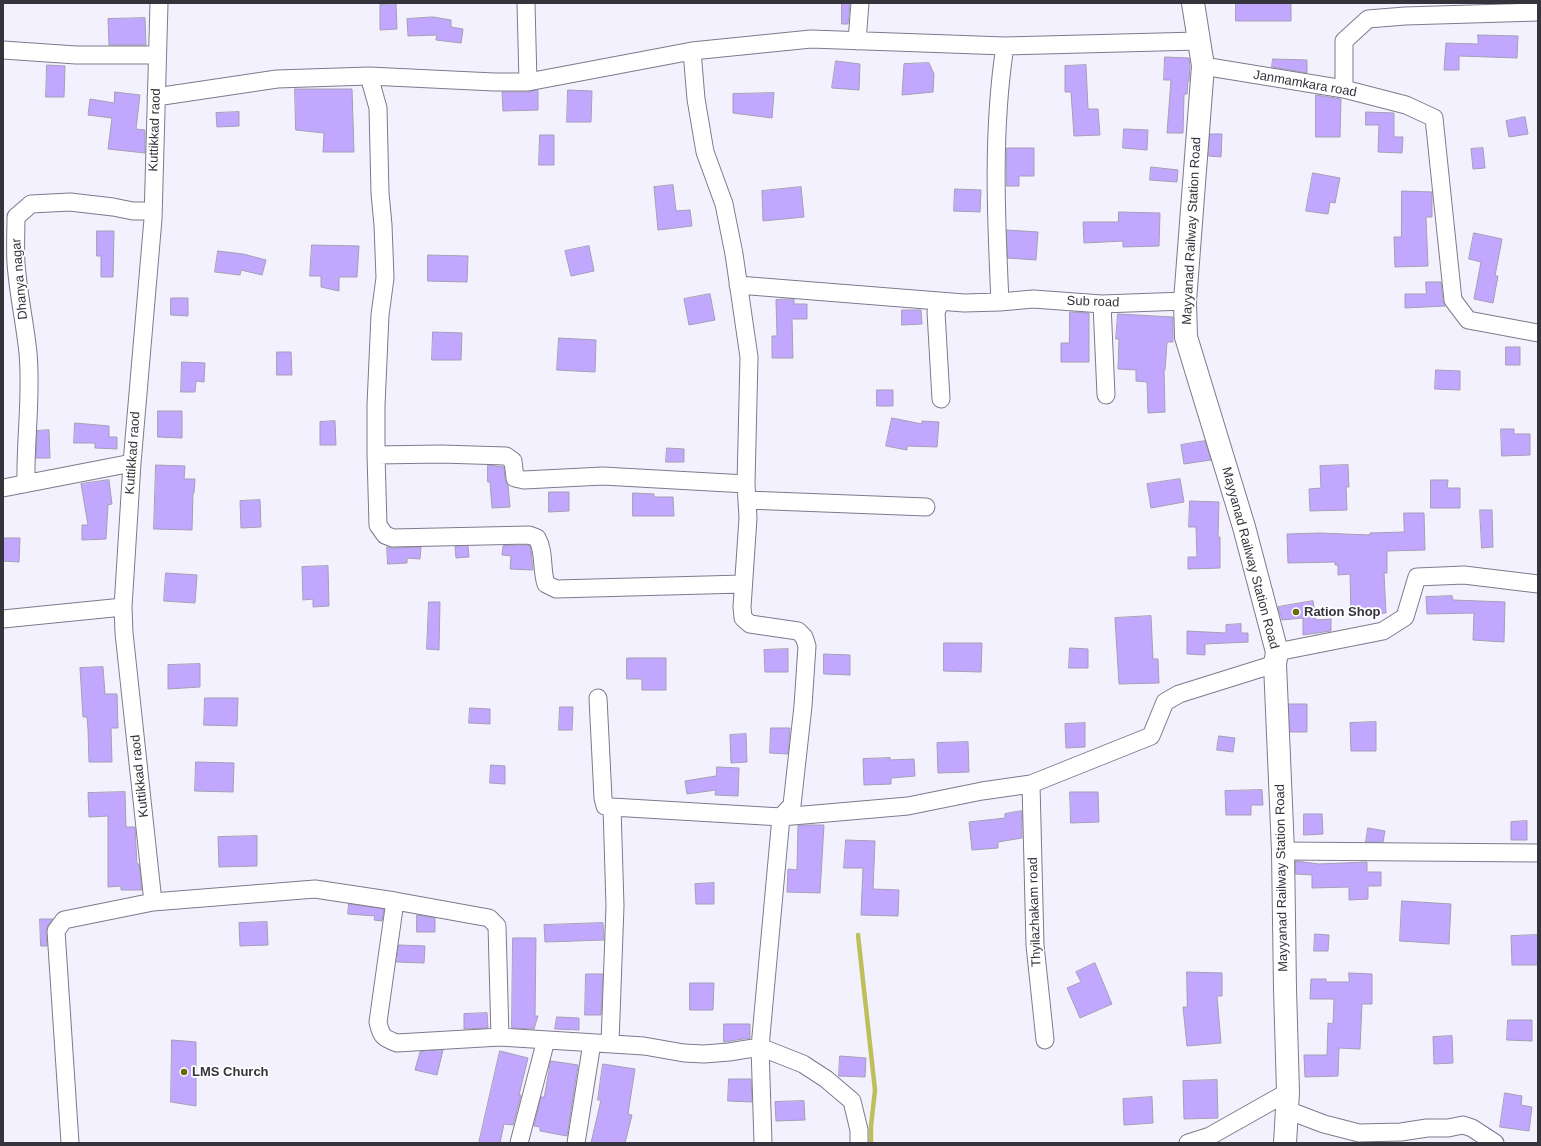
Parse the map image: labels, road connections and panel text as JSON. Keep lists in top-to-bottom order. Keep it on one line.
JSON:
{"streets":{"main road":["Mayyanad Railway Station Road"],"street":["Janmamkara road","Kuttikkad raod","Dhanya nagar","Sub road","Thyilazhakam road"]},"crossings":[["Janmamkara road","Mayyanad Railway Station Road"],["Kuttikkad raod","Dhanya nagar"],["Mayyanad Railway Station Road","Sub road"]],"places":["Ration Shop","LMS Church"]}
